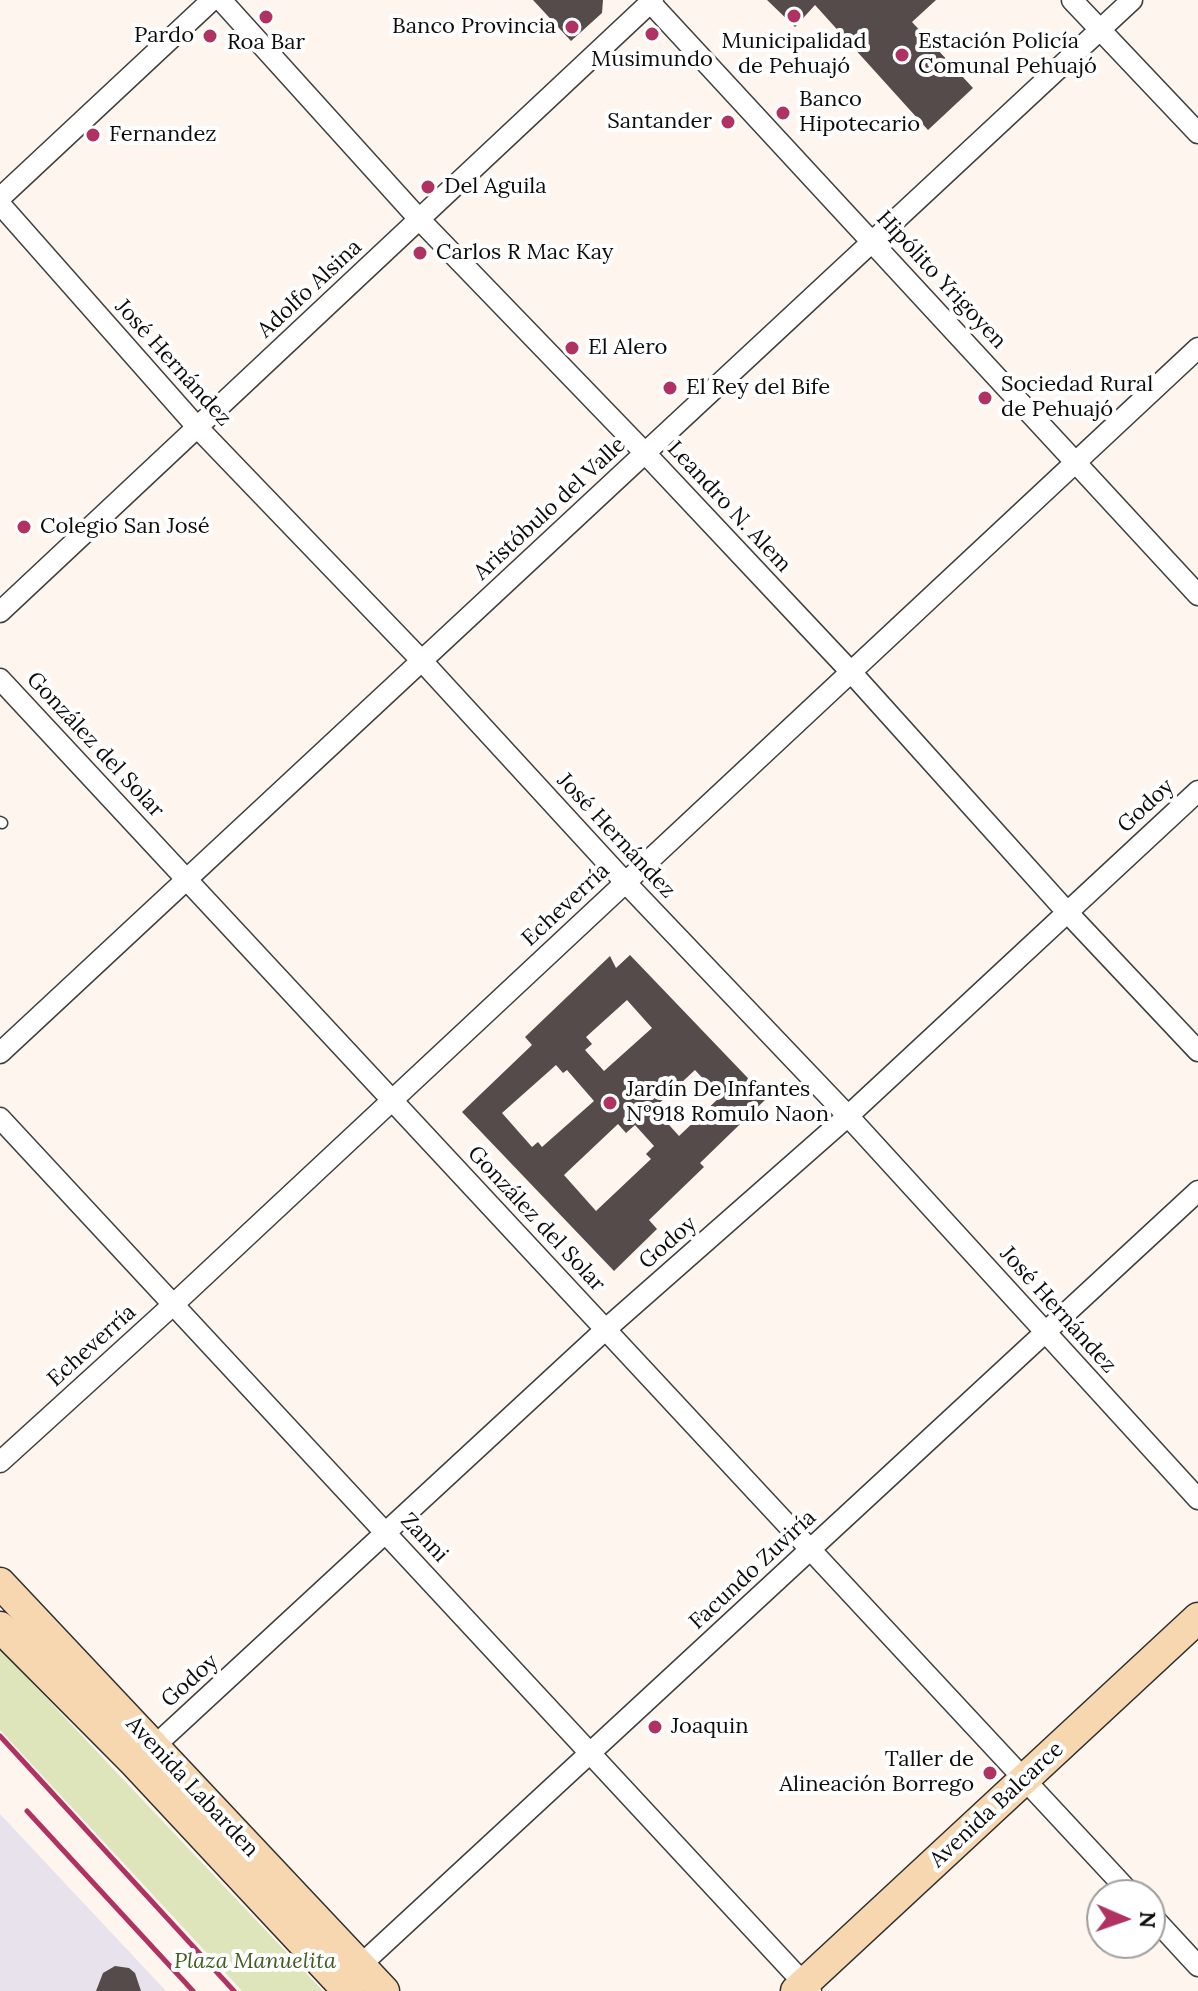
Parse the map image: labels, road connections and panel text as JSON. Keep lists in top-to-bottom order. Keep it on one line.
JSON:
{"streets":{"main road":["Avenida Labarden","Avenida Balcarce"],"street":["Hipólito Yrigoyen","Adolfo Alsina","José Hernández","Leandro N. Alem","Aristóbulo del Valle","González del Solar","Godoy","Echeverría","Zanni","Facundo Zuviría"]},"crossings":[["Hipólito Yrigoyen","Adolfo Alsina"],["Hipólito Yrigoyen","Aristóbulo del Valle"],["Hipólito Yrigoyen","Echeverría"],["Adolfo Alsina","José Hernández"],["Adolfo Alsina","Leandro N. Alem"],["José Hernández","Aristóbulo del Valle"],["José Hernández","Godoy"],["José Hernández","Echeverría"],["José Hernández","Facundo Zuviría"],["Leandro N. Alem","Aristóbulo del Valle"],["Leandro N. Alem","Godoy"],["Leandro N. Alem","Echeverría"],["Aristóbulo del Valle","González del Solar"],["González del Solar","Godoy"],["González del Solar","Echeverría"],["González del Solar","Facundo Zuviría"],["González del Solar","Avenida Balcarce"],["Godoy","Zanni"],["Godoy","Avenida Labarden"],["Echeverría","Zanni"],["Zanni","Facundo Zuviría"],["Zanni","Avenida Balcarce"],["Facundo Zuviría","Avenida Labarden"]],"parks":["Plaza Manuelita"],"places":["Municipalidad de Pehuajó","Roa Bar","Banco Provincia","Musimundo","Pardo","Estación Policía Comunal Pehuajó","Banco Hipotecario","Santander","Fernandez","Del Aguila","Carlos R Mac Kay","El Alero","El Rey del Bife","Sociedad Rural de Pehuajó","Colegio San José","Jardín De Infantes Nº918 Romulo Naon","Joaquin","Taller de Alineación Borrego"],"north":"right"}
